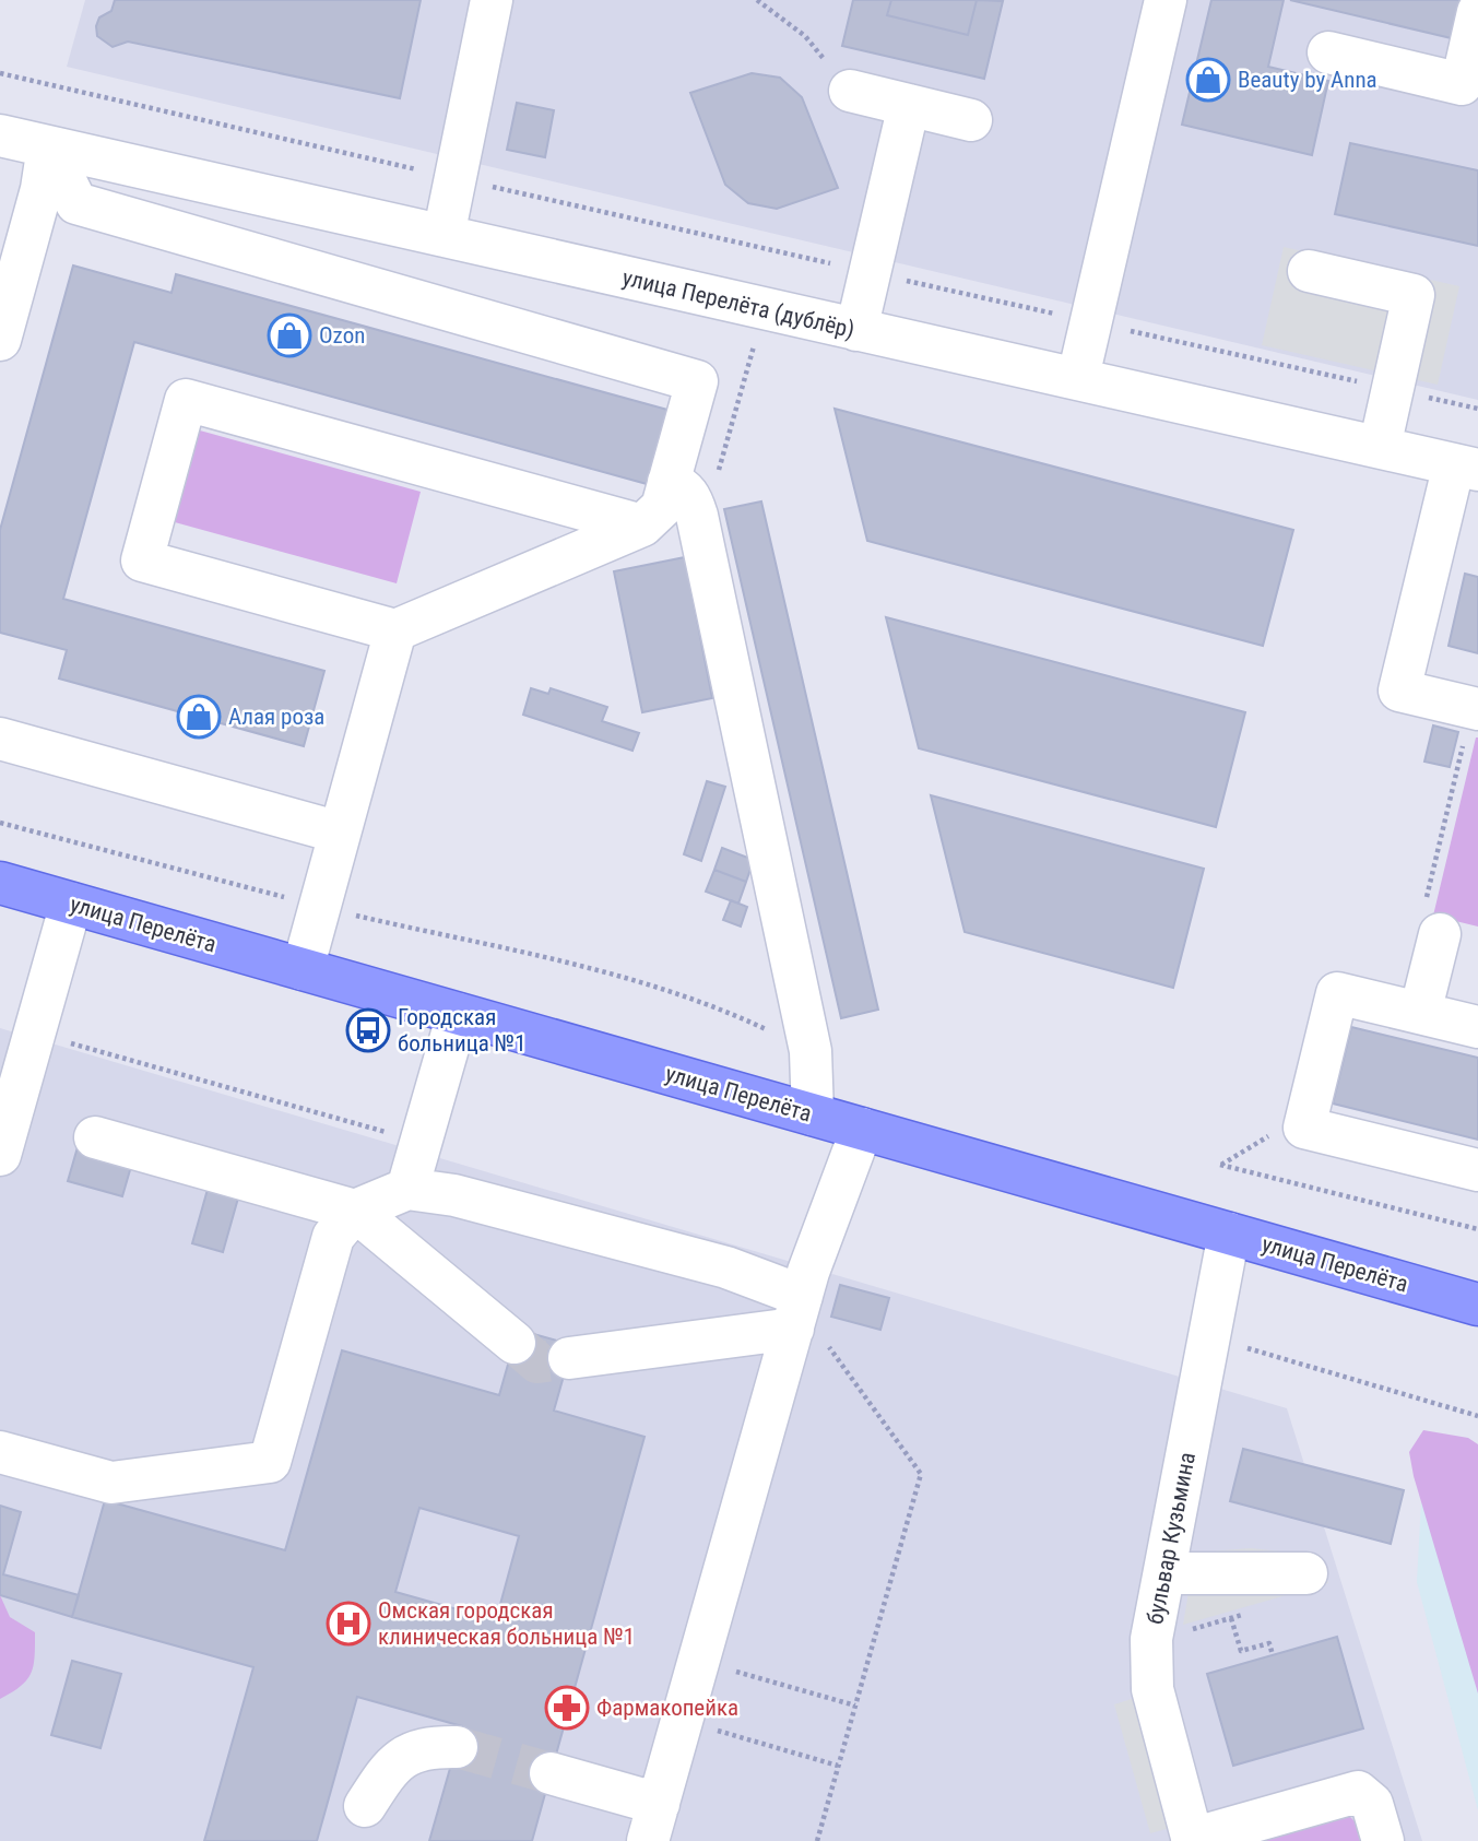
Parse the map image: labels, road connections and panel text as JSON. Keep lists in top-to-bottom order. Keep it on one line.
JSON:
{"streets":{"main road":["улица Перелёта"],"street":["улица Перелёта (дублёр)","бульвар Кузьмина"]},"crossings":[["улица Перелёта","бульвар Кузьмина"]],"places":{"shop":["Beauty by Anna","Ozon","Алая роза"],"bus stop":["Городская больница №1"],"hospital":["Омская городская клиническая больница №1"],"pharmacy":["Фармакопейка"]}}
